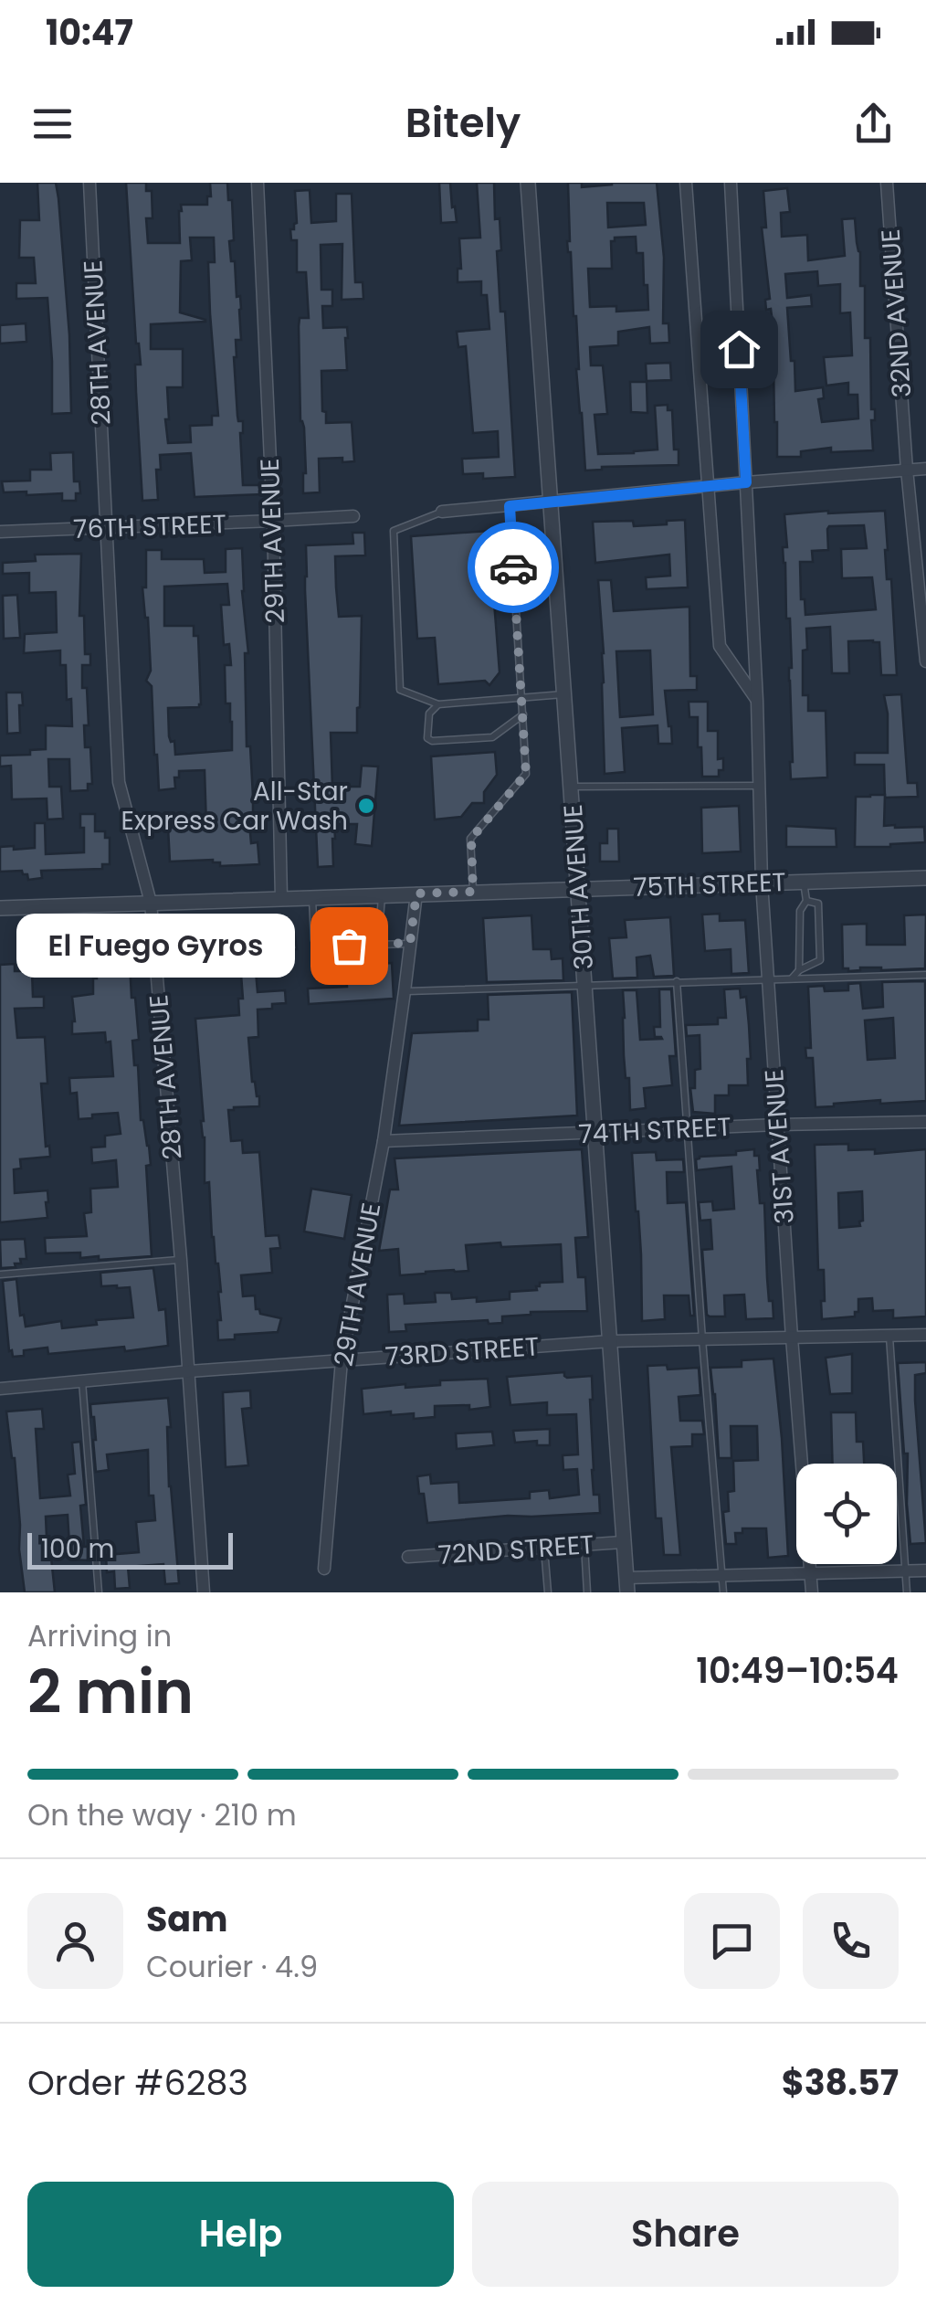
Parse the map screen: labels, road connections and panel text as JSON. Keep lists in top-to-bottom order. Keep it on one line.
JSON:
{"streets":{"street":["32ND AVENUE","28TH AVENUE","76TH STREET","29TH AVENUE","75TH STREET","30TH AVENUE","74TH STREET","31ST AVENUE","73RD STREET","72ND STREET"]},"crossings":[["28TH AVENUE","76TH STREET"],["28TH AVENUE","75TH STREET"],["28TH AVENUE","73RD STREET"],["76TH STREET","29TH AVENUE"],["29TH AVENUE","75TH STREET"],["29TH AVENUE","74TH STREET"],["29TH AVENUE","73RD STREET"],["75TH STREET","30TH AVENUE"],["75TH STREET","31ST AVENUE"],["30TH AVENUE","74TH STREET"],["30TH AVENUE","73RD STREET"],["30TH AVENUE","72ND STREET"],["74TH STREET","31ST AVENUE"],["31ST AVENUE","73RD STREET"]],"places":["All-Star Express Car Wash","El Fuego Gyros"],"scale_bar":"100 m","page":{"status":"10:47","header":"Bitely","bubble":"El Fuego Gyros","scale":"100 m","heading":["2 min","Arriving in","10:49–10:54"],"panel":["Sam","Courier · 4.9","Order #6283","$38.57"],"bar":"On the way · 210 m","buttons":["Help","Share"]}}
